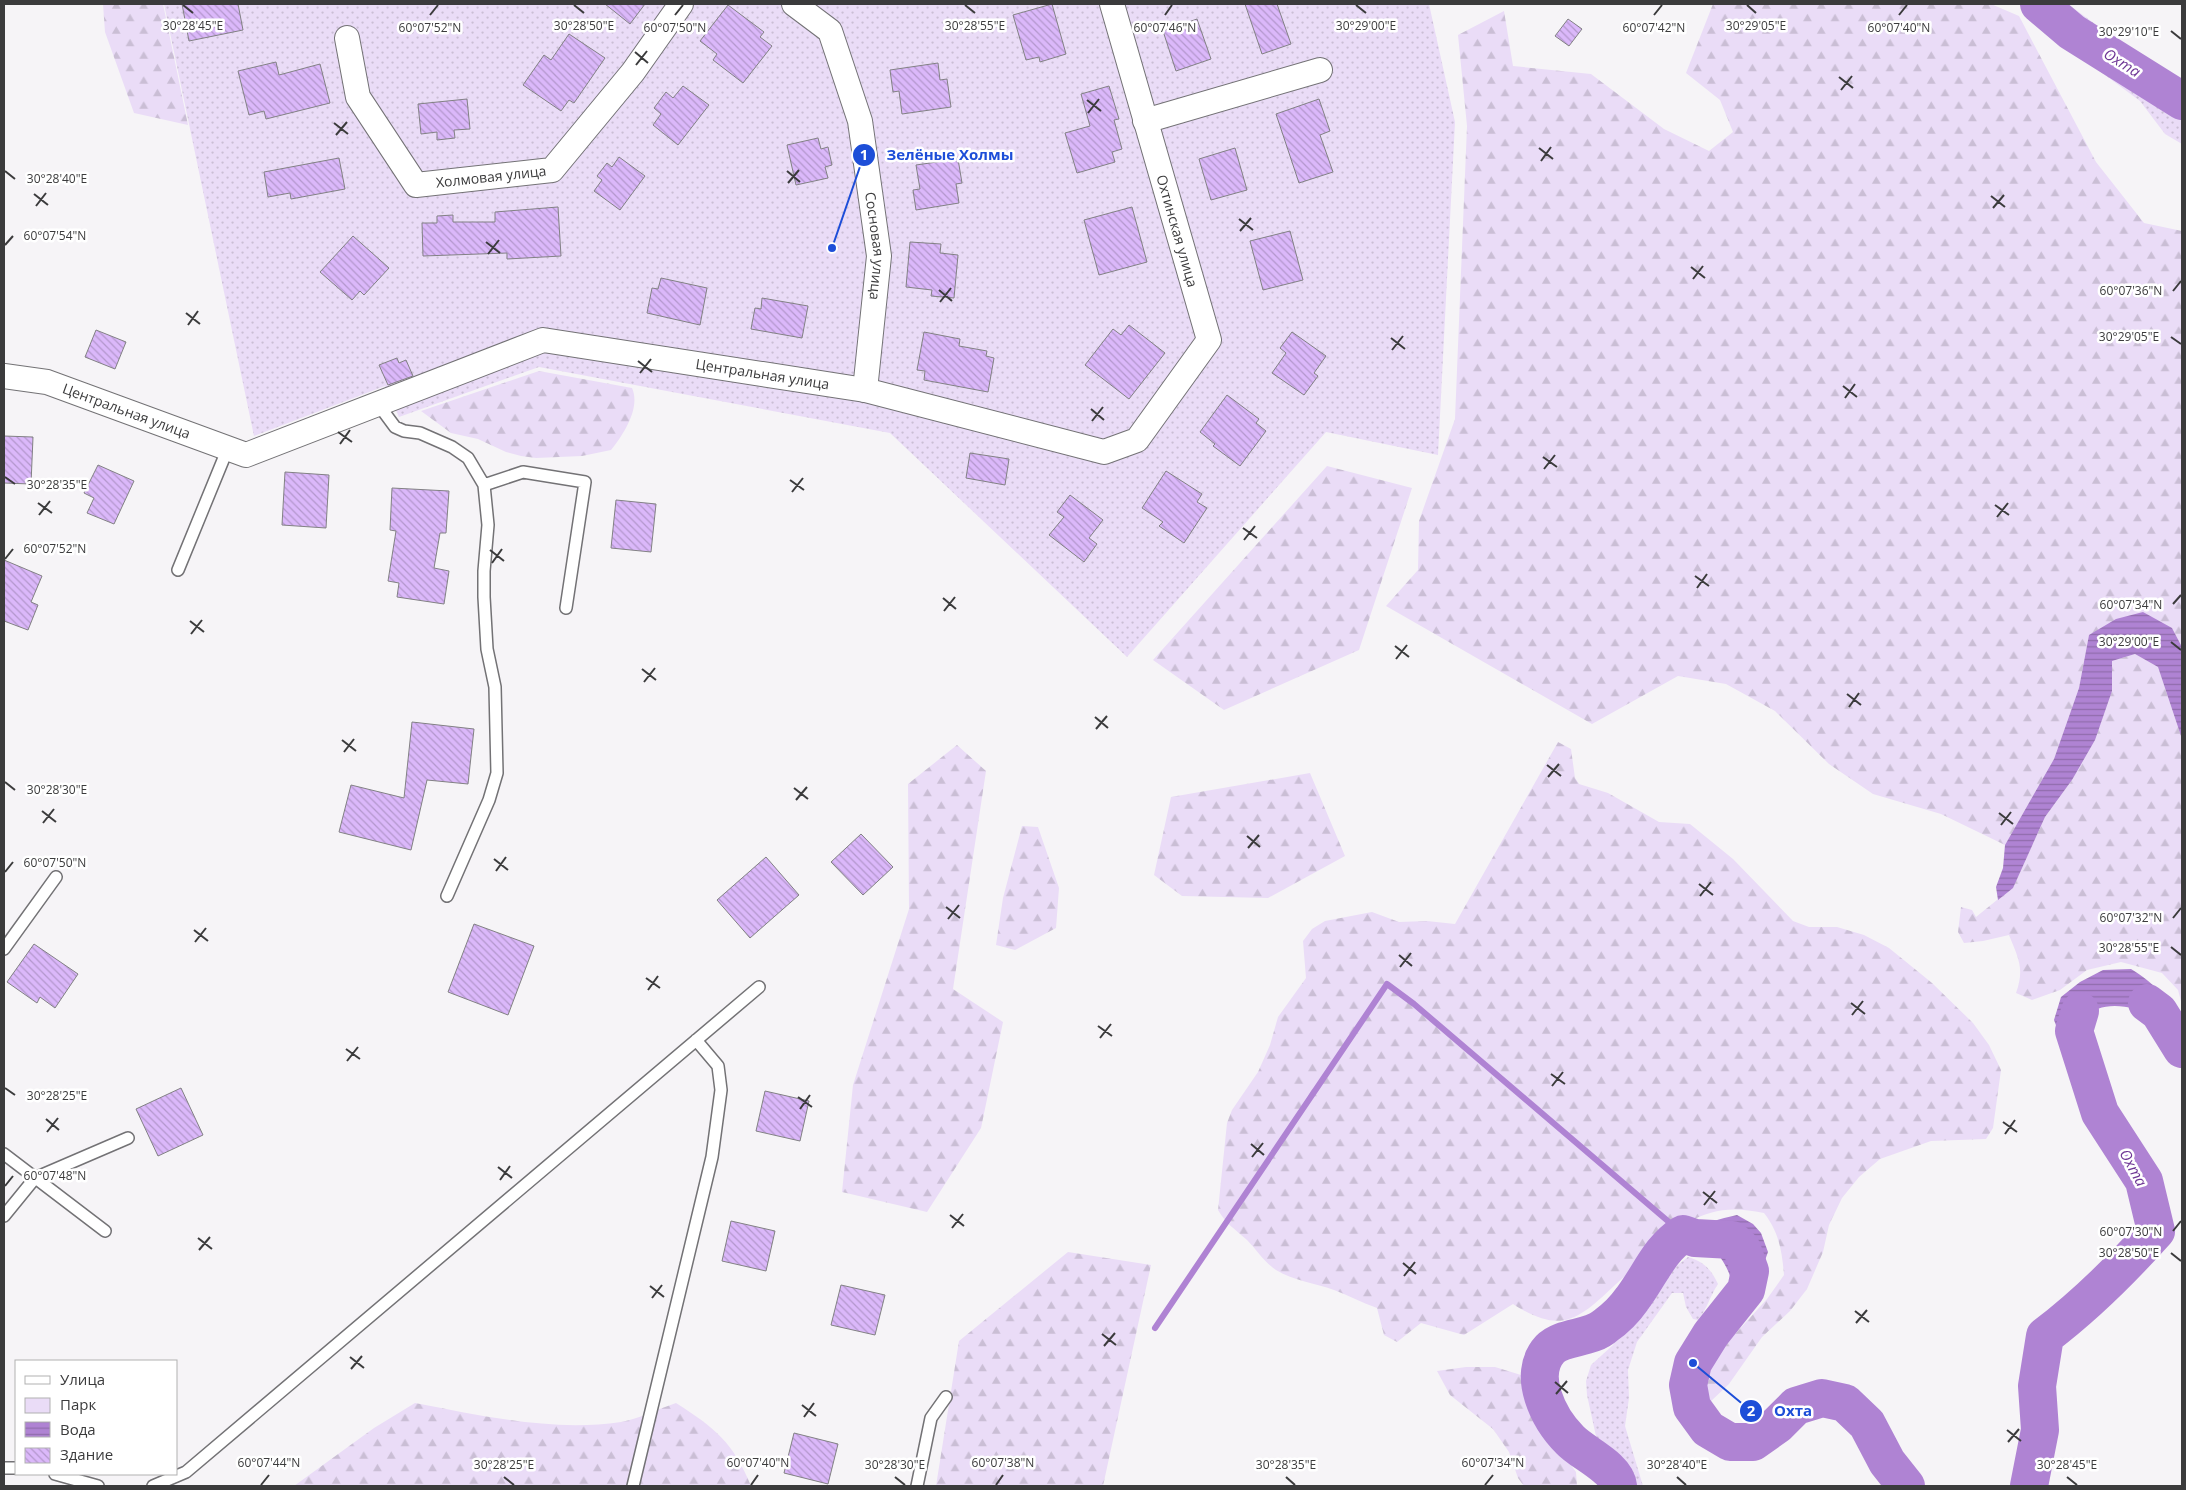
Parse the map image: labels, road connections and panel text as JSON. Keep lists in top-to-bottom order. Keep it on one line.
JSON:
{"streets":{"street":["Холмовая улица","Охтинская улица","Сосновая улица","Центральная улица"]},"crossings":[["Охтинская улица","Центральная улица"],["Сосновая улица","Центральная улица"]],"water":["Охта"],"places":["Зелёные Холмы","Охта"],"legend":["Улица","Парк","Вода","Здание"],"coordinates":["30°28'45\"E","30°28'50\"E","30°28'55\"E","30°29'00\"E","30°29'05\"E","60°07'52\"N","60°07'50\"N","60°07'46\"N","60°07'42\"N","60°07'40\"N","30°29'10\"E","30°28'40\"E","60°07'54\"N","60°07'36\"N","30°28'35\"E","60°07'34\"N","30°28'30\"E","60°07'32\"N","30°28'25\"E","60°07'48\"N","60°07'30\"N","60°07'44\"N","60°07'38\"N"]}
